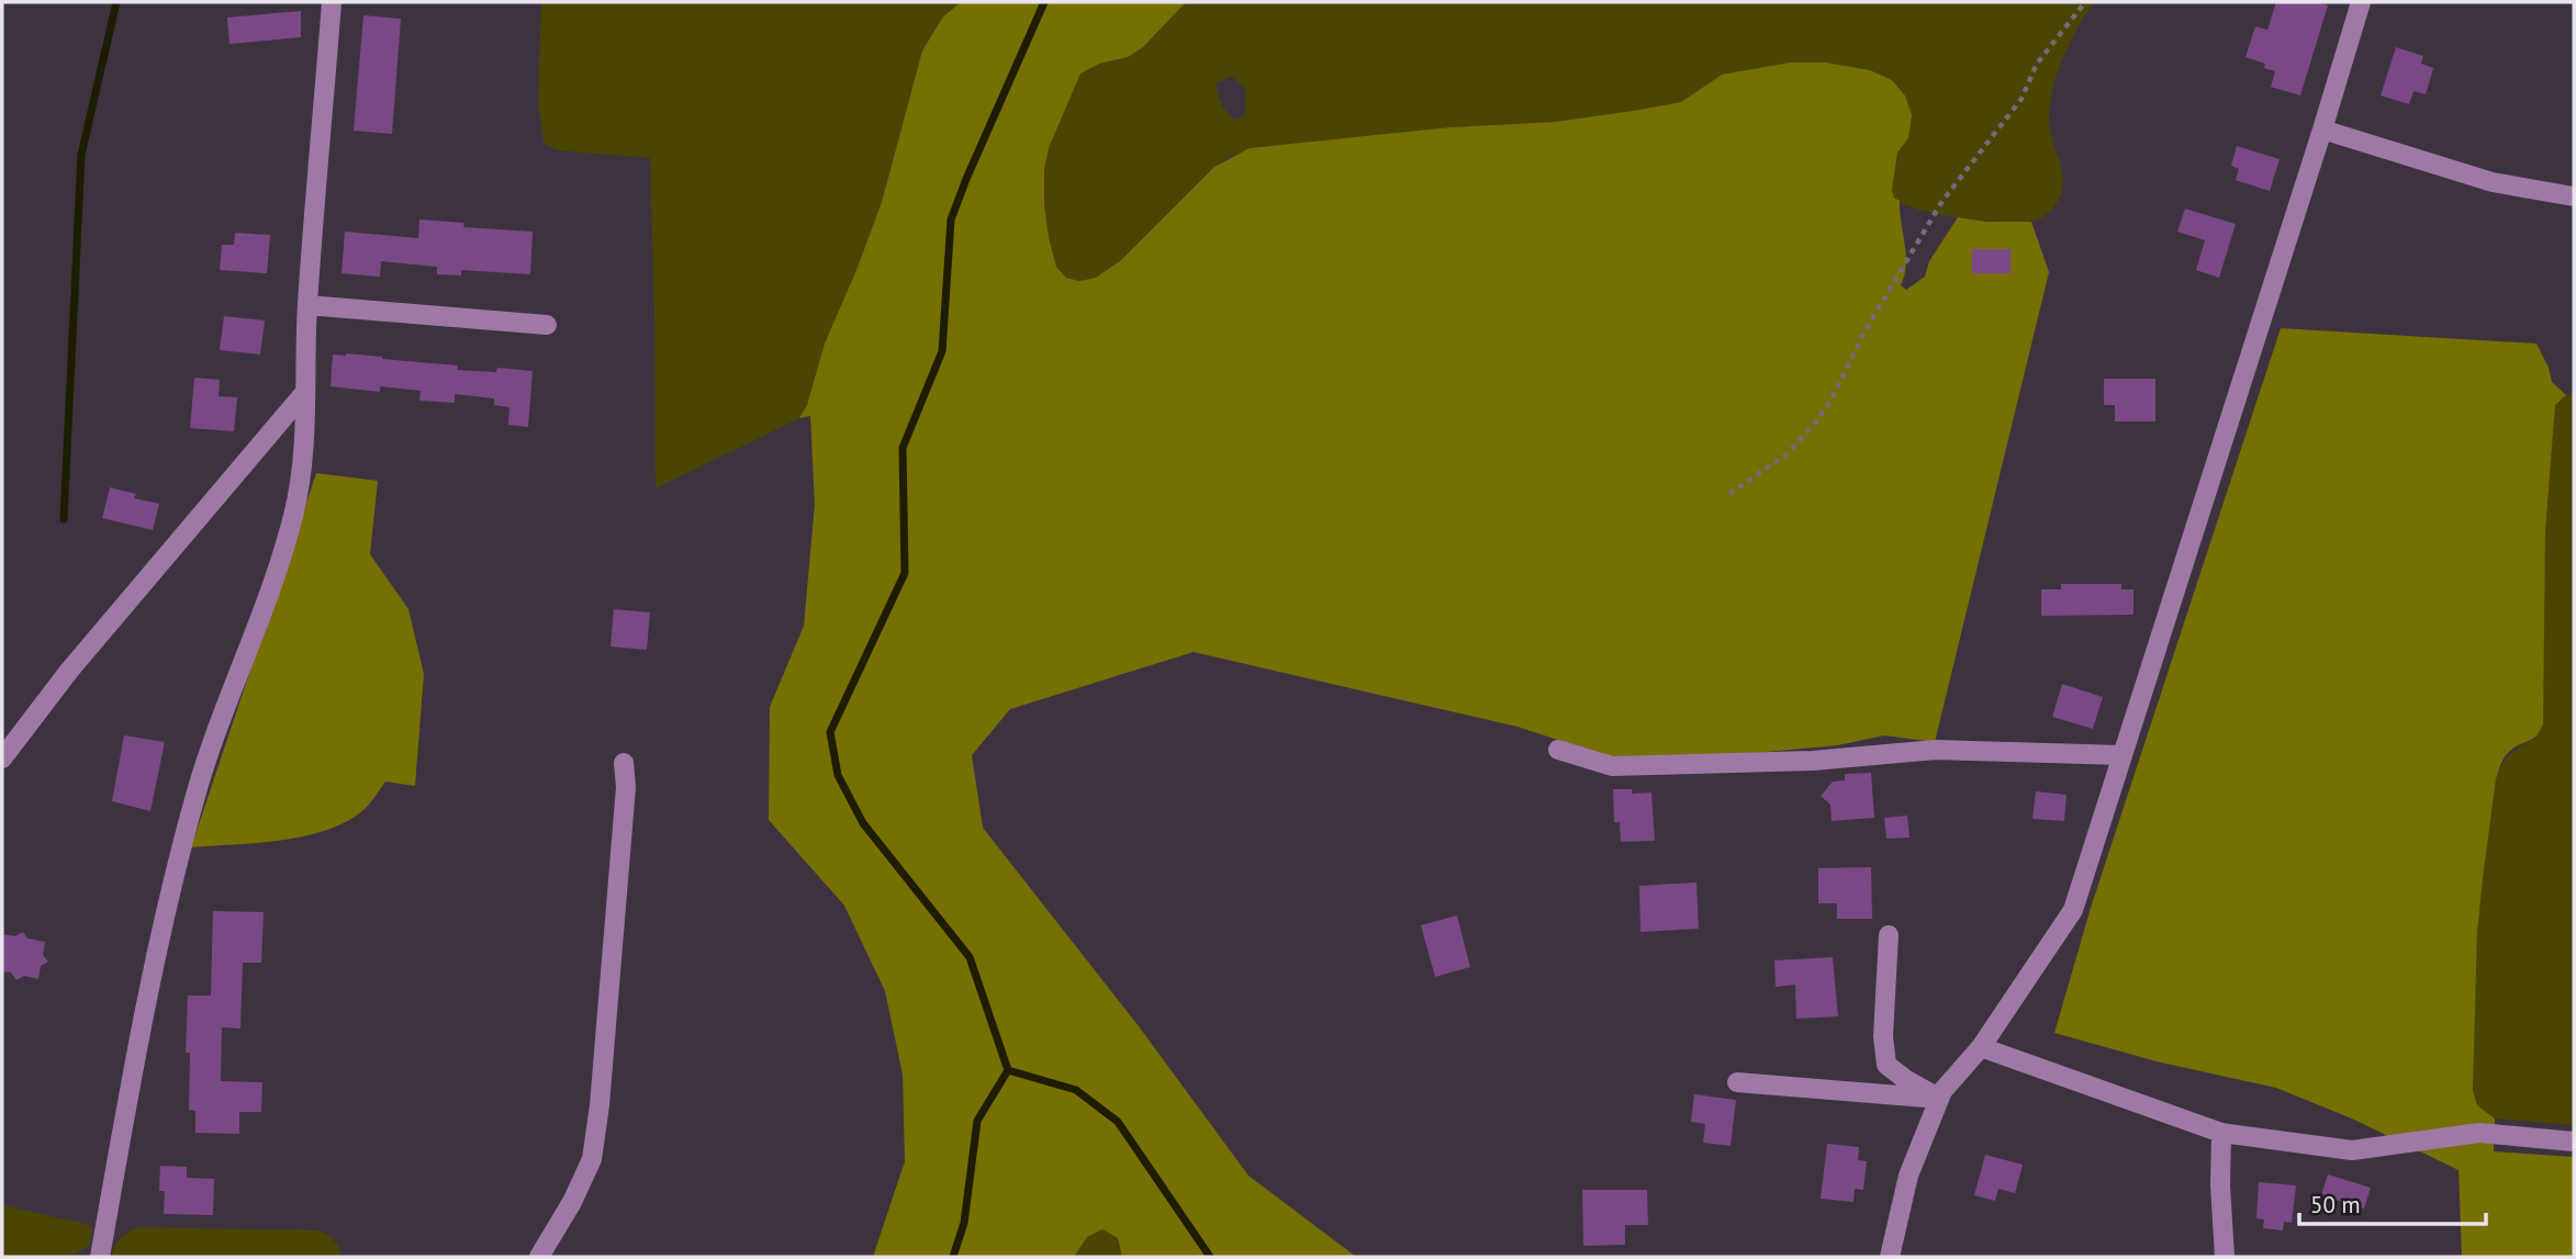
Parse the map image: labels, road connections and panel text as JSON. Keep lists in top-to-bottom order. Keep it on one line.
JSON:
{"scale_bar":"50 m"}
